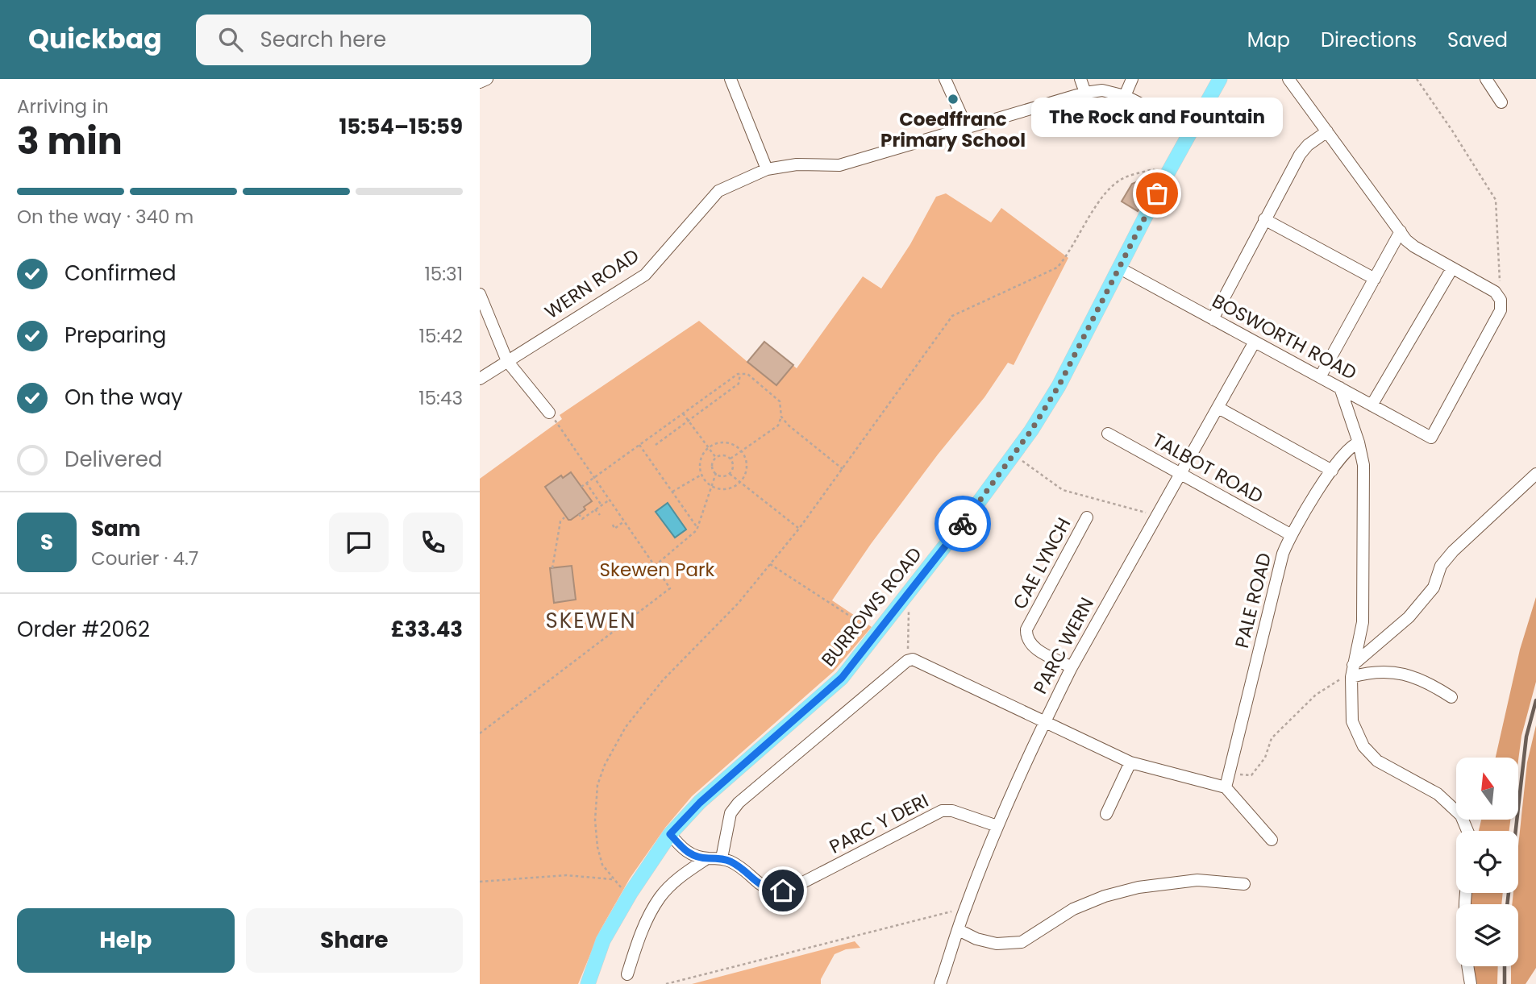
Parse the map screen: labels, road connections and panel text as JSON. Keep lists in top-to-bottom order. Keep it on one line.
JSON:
{"streets":{"main road":["BURROWS ROAD"],"street":["WERN ROAD","BOSWORTH ROAD","TALBOT ROAD","CAE LYNCH","PALE ROAD","PARC WERN","PARC Y DERI"]},"crossings":[["WERN ROAD","BURROWS ROAD"],["BOSWORTH ROAD","BURROWS ROAD"],["BOSWORTH ROAD","PARC WERN"],["TALBOT ROAD","PALE ROAD"],["TALBOT ROAD","PARC WERN"],["CAE LYNCH","PARC WERN"],["PARC WERN","PARC Y DERI"]],"districts":["SKEWEN"],"parks":["Skewen Park"],"places":["Coedffranc Primary School","The Rock and Fountain"],"north":"top","page":{"header":"Quickbag","search":"Search here","nav":["Map","Directions","Saved"],"heading":["3 min","Arriving in","15:54–15:59"],"panel":["Sam","Courier · 4.7","Order #2062","£33.43"],"bubble":"The Rock and Fountain","bar":"On the way · 340 m","list":[["Confirmed","15:31"],["Preparing","15:42"],["On the way","15:43"],"Delivered"],"round":"S","buttons":["Help","Share"]}}
